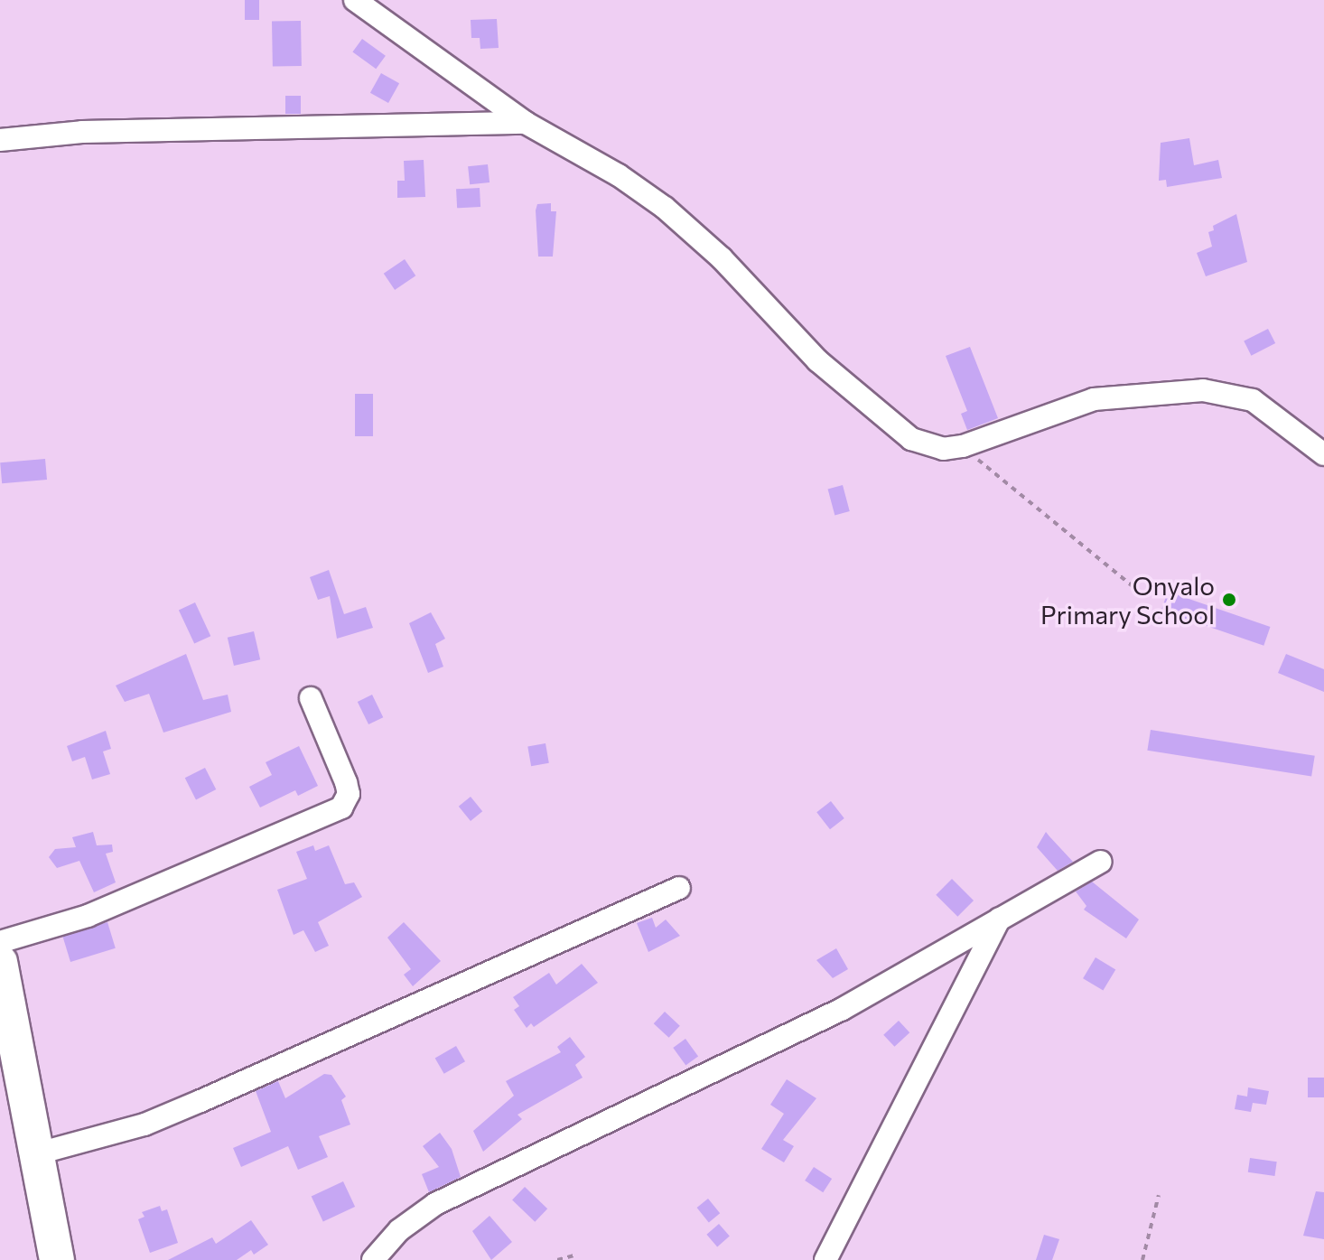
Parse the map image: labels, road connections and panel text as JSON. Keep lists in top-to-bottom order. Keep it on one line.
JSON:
{"places":["Onyalo Primary School"]}
